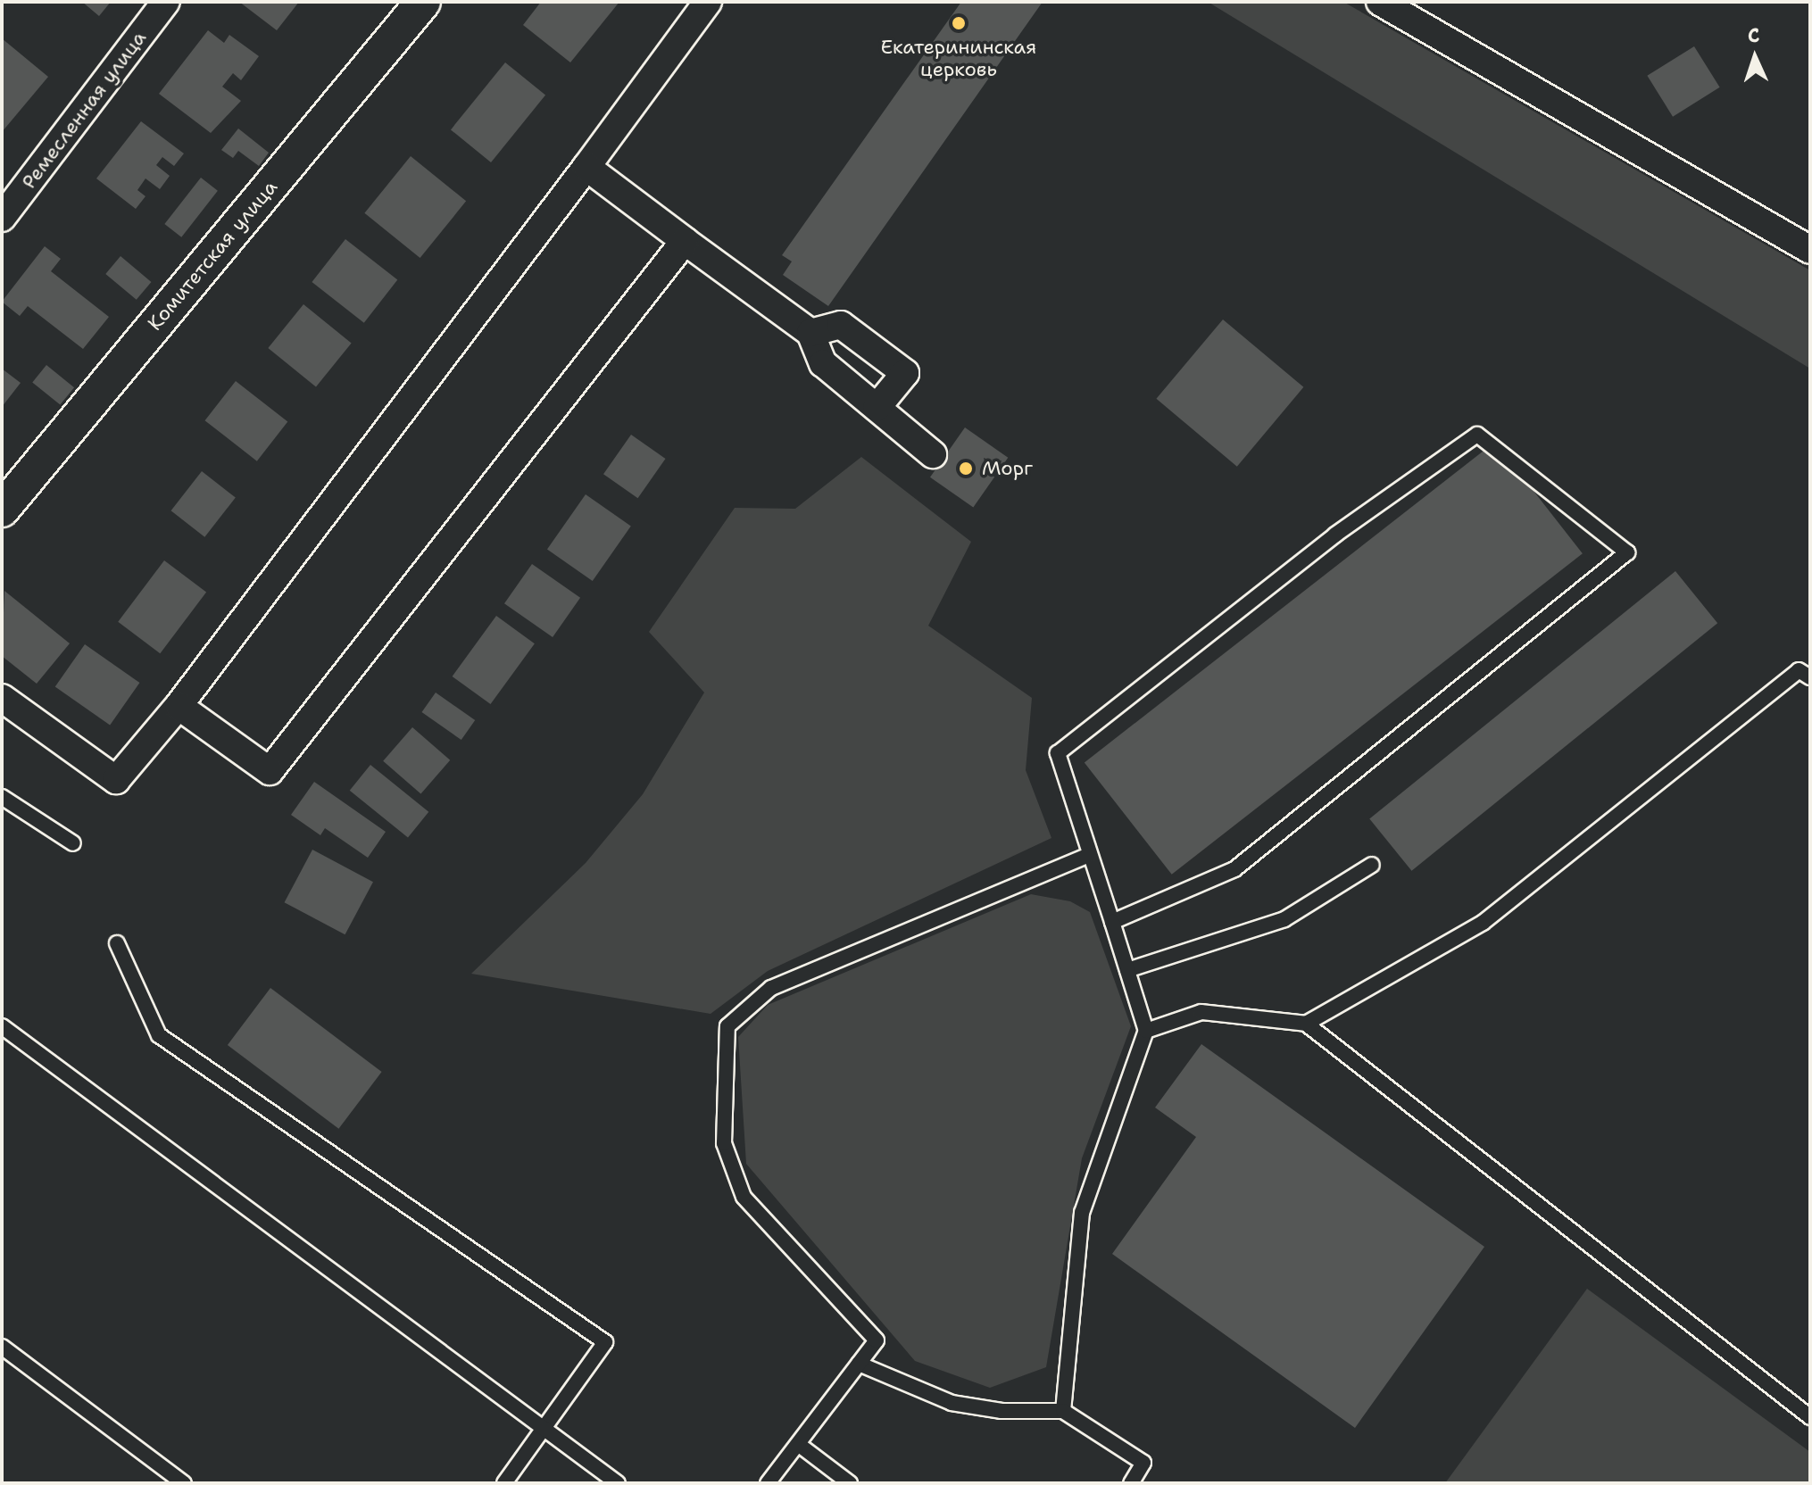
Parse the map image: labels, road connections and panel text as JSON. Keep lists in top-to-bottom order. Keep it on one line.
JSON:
{"streets":{"street":["Ремесленная улица","Комитетская улица"]},"places":["Екатерининская церковь","Морг"],"north":"top"}
